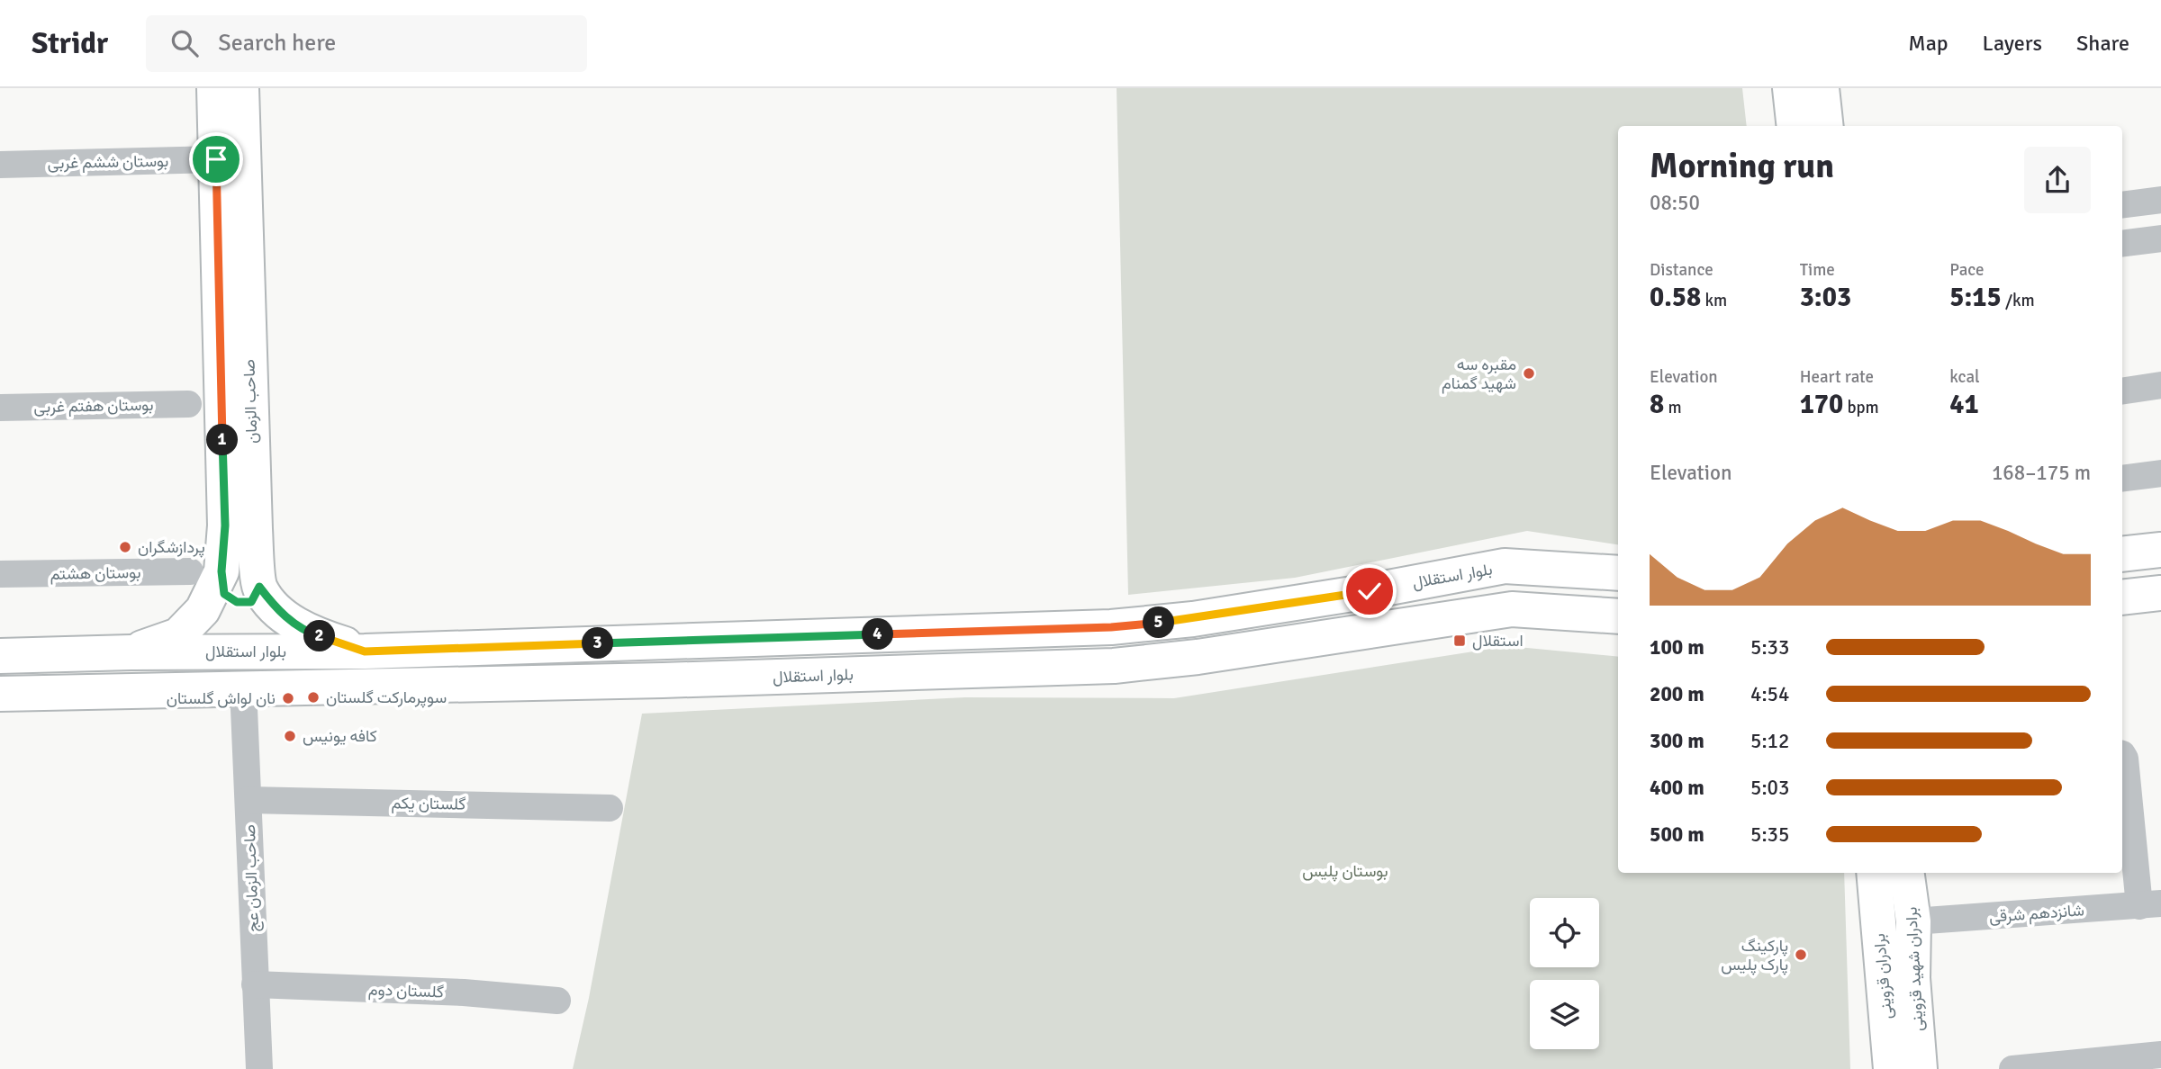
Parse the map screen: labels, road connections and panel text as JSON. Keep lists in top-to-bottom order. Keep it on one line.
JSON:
{"streets":{"main road":["صاحب الزمان","بلوار استقلال","برادران شهید قزوینی","برادران قزوینی"],"street":["بوستان ششم غربی","بوستان هفتم غربی","بوستان هشتم","گلستان یکم","صاحب الزمان عج","شانزدهم شرقی","گلستان دوم"]},"crossings":[["بوستان ششم غربی","صاحب الزمان"],["صاحب الزمان","بوستان هشتم"],["صاحب الزمان","بلوار استقلال"],["بلوار استقلال","صاحب الزمان عج"],["گلستان یکم","صاحب الزمان عج"],["صاحب الزمان عج","گلستان دوم"],["شانزدهم شرقی","برادران شهید قزوینی"],["برادران شهید قزوینی","برادران قزوینی"]],"parks":["بوستان پلیس"],"places":{"other":["مقبره سه شهید گمنام","پردازشگران","سوپرمارکت گلستان","نان لواش گلستان","کافه یونیس","پارکینگ پارک پلیس"],"transit":["استقلال"]},"page":{"header":"Stridr","search":"Search here","nav":["Map","Layers","Share"],"heading":["Morning run","08:50"],"stats":[["Distance","0.58 km"],["Time","3:03"],["Pace","5:15 /km"],["Elevation","8 m"],["Heart rate","170 bpm"],["kcal","41"]],"pins":["1","5","4","2","3"],"chart":["Elevation","168–175 m"],"list":[{"name":"100 m","note":"5:33"},{"name":"200 m","note":"4:54"},{"name":"300 m","note":"5:12"},{"name":"400 m","note":"5:03"},{"name":"500 m","note":"5:35"}]}}
